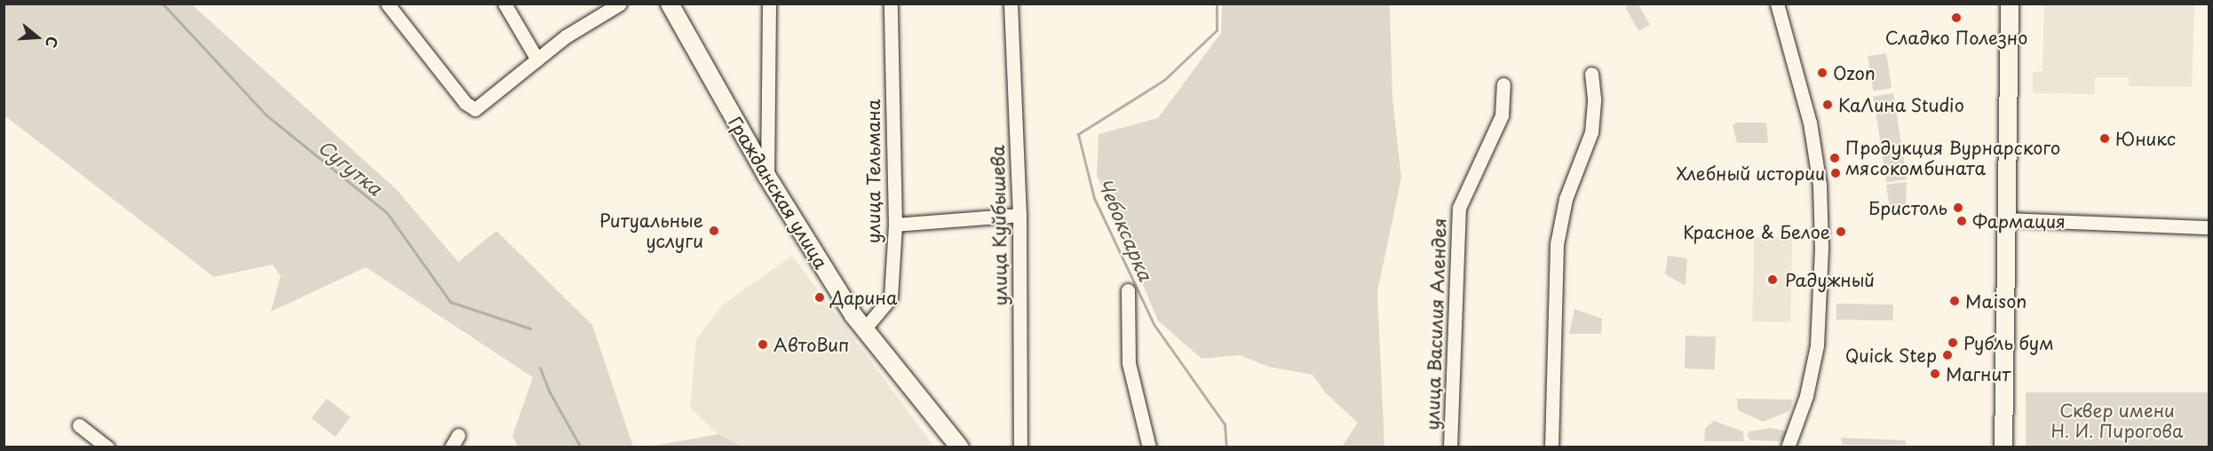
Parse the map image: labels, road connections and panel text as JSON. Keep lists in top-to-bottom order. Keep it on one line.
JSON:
{"streets":{"main road":["Гражданская улица"],"street":["улица Тельмана","улица Куйбышева","улица Василия Алендея"]},"crossings":[["улица Тельмана","Гражданская улица"]],"water":["Сугутка","Чебоксарка"],"parks":["Сквер имени Н. И. Пирогова"],"places":["Сладко Полезно","Ozon","КаЛина Studio","Юникс","Продукция Вурнарского мясокомбината","Хлебный истории","Бристоль","Фармация","Ритуальные услуги","Красное & Белое","Радужный","Дарина","Maison","Рубль бум","АвтоВип","Quick Step","Магнит"],"north":"right"}
